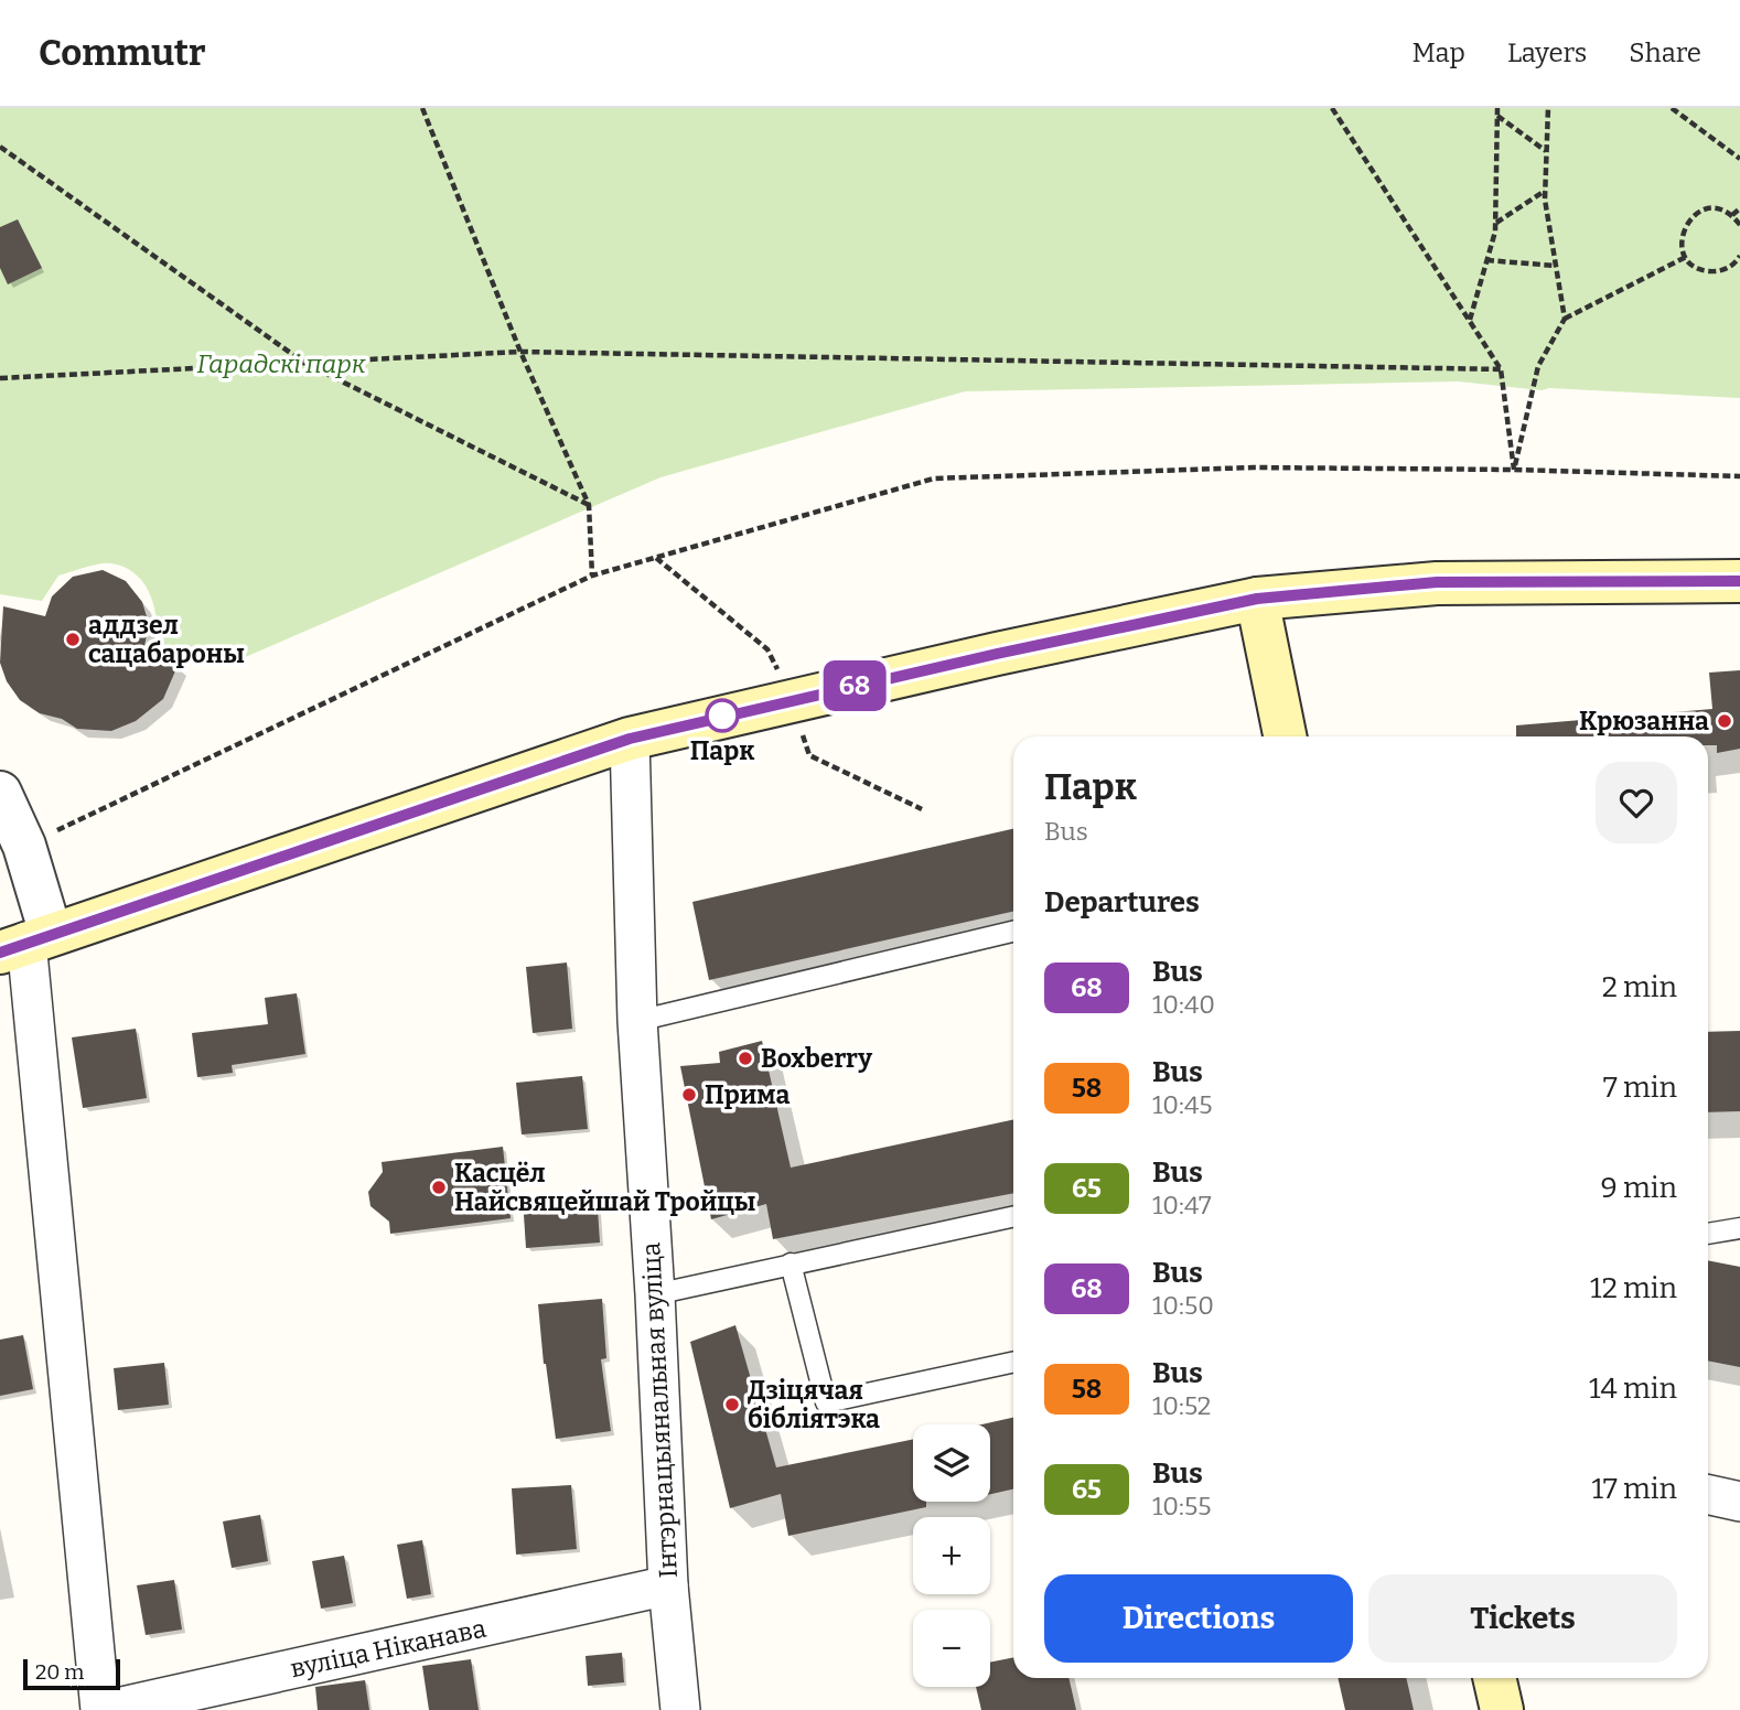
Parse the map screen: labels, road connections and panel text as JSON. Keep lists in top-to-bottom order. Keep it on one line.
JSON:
{"streets":{"street":["Інтэрнацыянальная вуліца","вуліца Ніканава"]},"crossings":[["Інтэрнацыянальная вуліца","вуліца Ніканава"]],"parks":["Гарадскі парк"],"places":["аддзел сацабароны","Парк","Крюзанна","Boxberry","Прима","Касцёл Найсвяцейшай Тройцы","Дзіцячая бібліятэка"],"lines":["bus line 68"],"scale_bar":"20 m","page":{"header":"Commutr","nav":["Map","Layers","Share"],"on_map":"68","heading":[["Парк","Bus"],"Departures"],"list":[{"mark":"68","name":"Bus","note":"10:40","value":"2 min"},{"mark":"58","name":"Bus","note":"10:45","value":"7 min"},{"mark":"65","name":"Bus","note":"10:47","value":"9 min"},{"mark":"68","name":"Bus","note":"10:50","value":"12 min"},{"mark":"58","name":"Bus","note":"10:52","value":"14 min"},{"mark":"65","name":"Bus","note":"10:55","value":"17 min"}],"map_buttons":["+","−"],"buttons":["Directions","Tickets"],"scale":"20 m"}}
